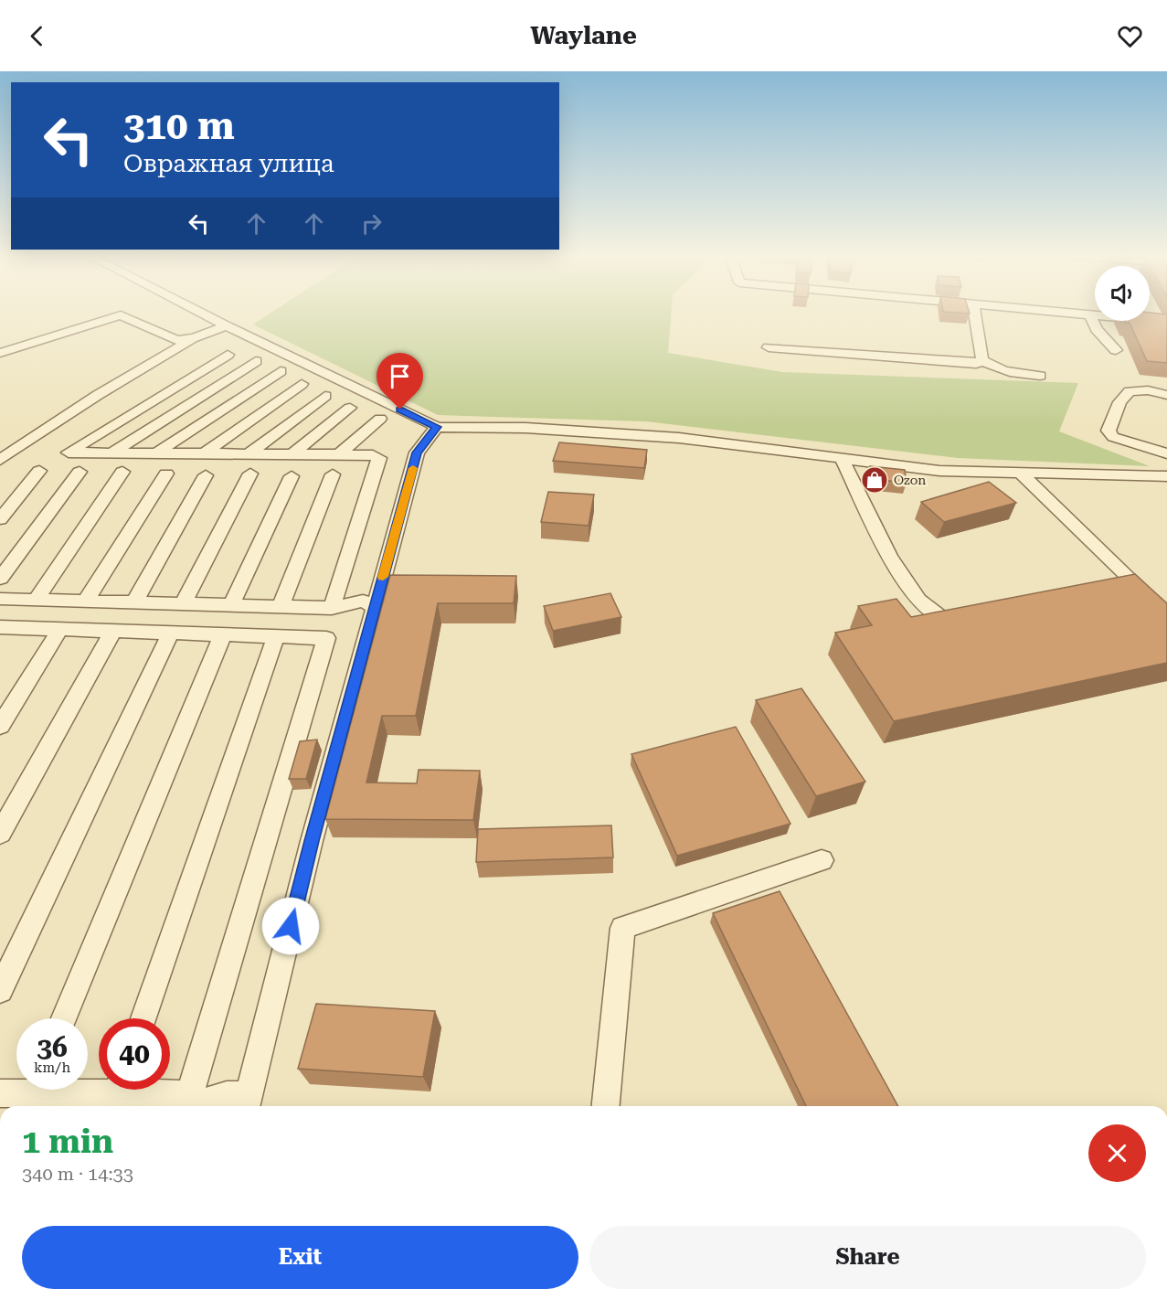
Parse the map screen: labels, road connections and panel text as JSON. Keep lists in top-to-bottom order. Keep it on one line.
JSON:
{"places":{"shop":["Ozon"]},"page":{"header":"Waylane","turn":["310 m","Овражная улица"],"speed":"36 km/h","limit":"40","heading":["1 min","340 m · 14:33"],"buttons":["Exit","Share"]}}
